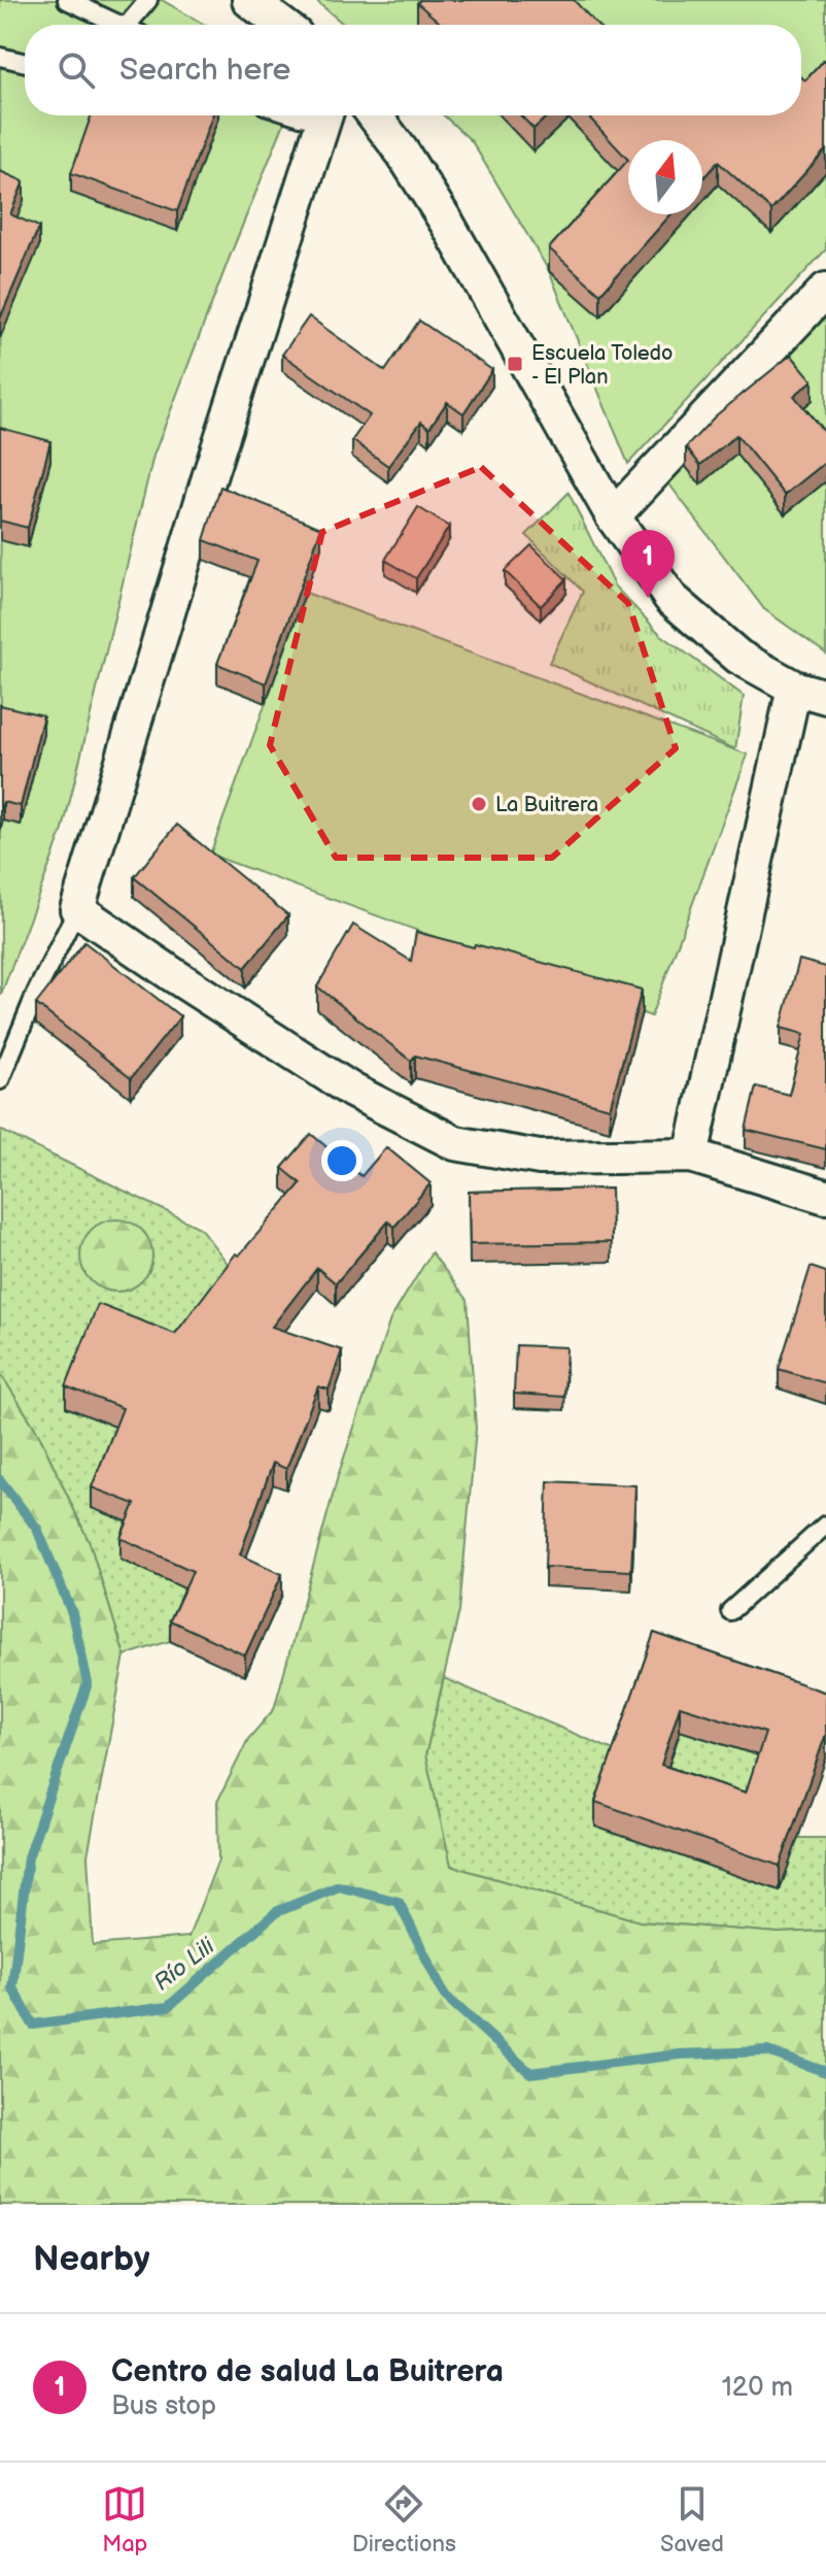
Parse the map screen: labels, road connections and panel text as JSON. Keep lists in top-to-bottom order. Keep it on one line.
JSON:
{"water":["Río Lili"],"places":{"transit":["Escuela Toledo - El Plan"],"other":["La Buitrera"]},"north":"top","page":{"search":"Search here","pins":"1","heading":"Nearby","list":[{"mark":"1","name":"Centro de salud La Buitrera","note":"Bus stop","value":"120 m"}],"nav":["Map","Directions","Saved"]}}
